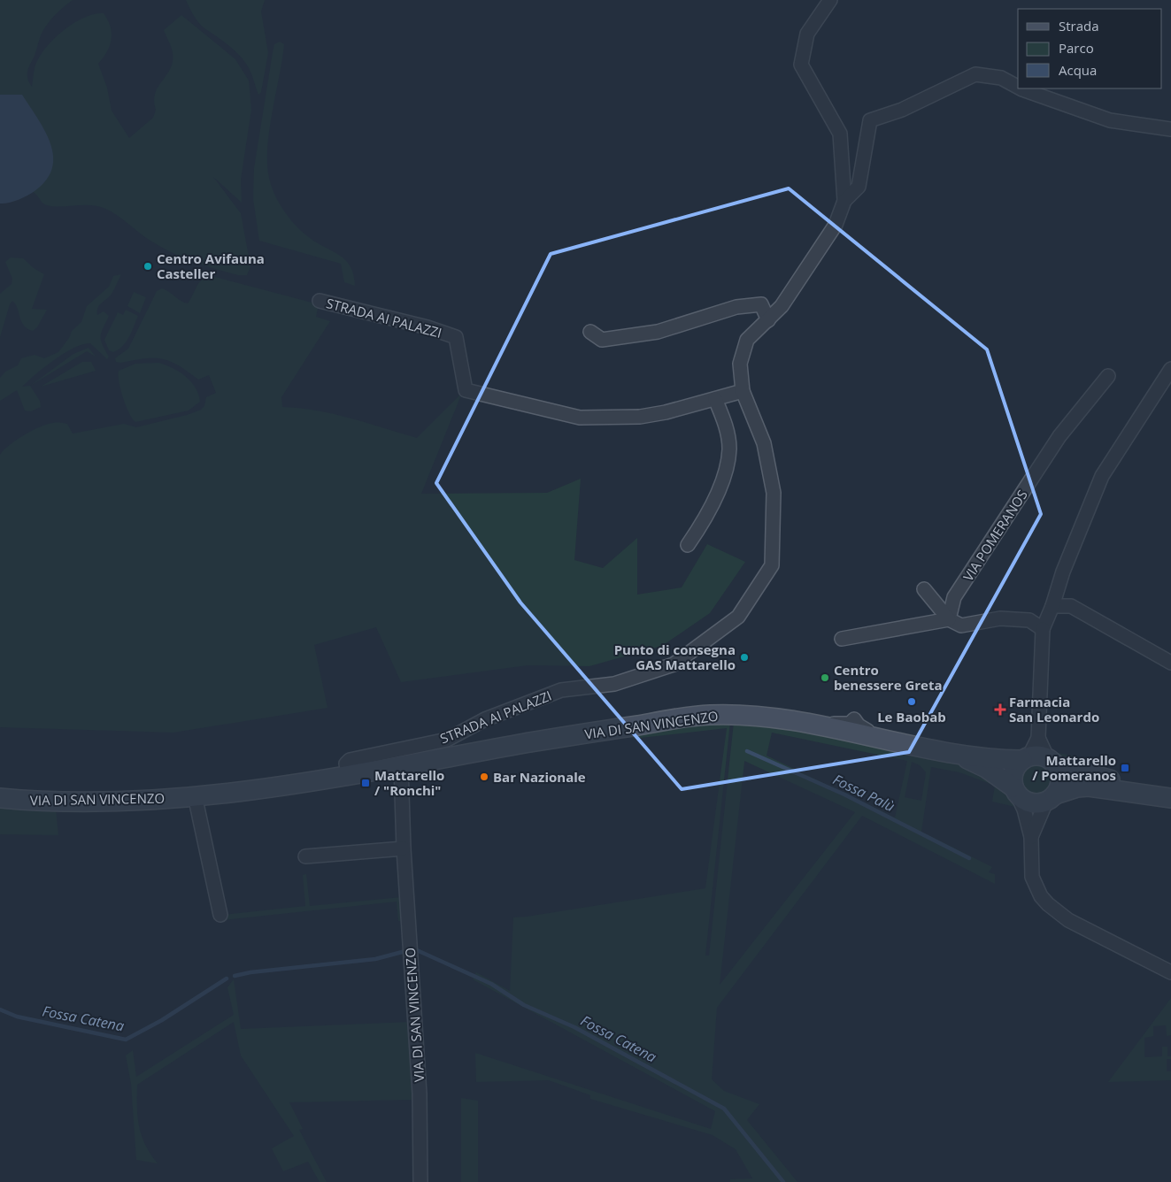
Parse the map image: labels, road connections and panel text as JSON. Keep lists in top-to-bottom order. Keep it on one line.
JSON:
{"streets":{"main road":["VIA DI SAN VINCENZO"],"street":["STRADA AI PALAZZI","VIA POMERANOS"]},"crossings":[["STRADA AI PALAZZI","VIA DI SAN VINCENZO"]],"water":["Fossa Palù","Fossa Catena"],"places":{"other":["Centro Avifauna Casteller","Punto di consegna GAS Mattarello","Centro benessere Greta","Le Baobab","Bar Nazionale"],"health":["Farmacia San Leonardo"],"transit":["Mattarello / Pomeranos","Mattarello / \"Ronchi\""]},"legend":["Strada","Parco","Acqua"]}
